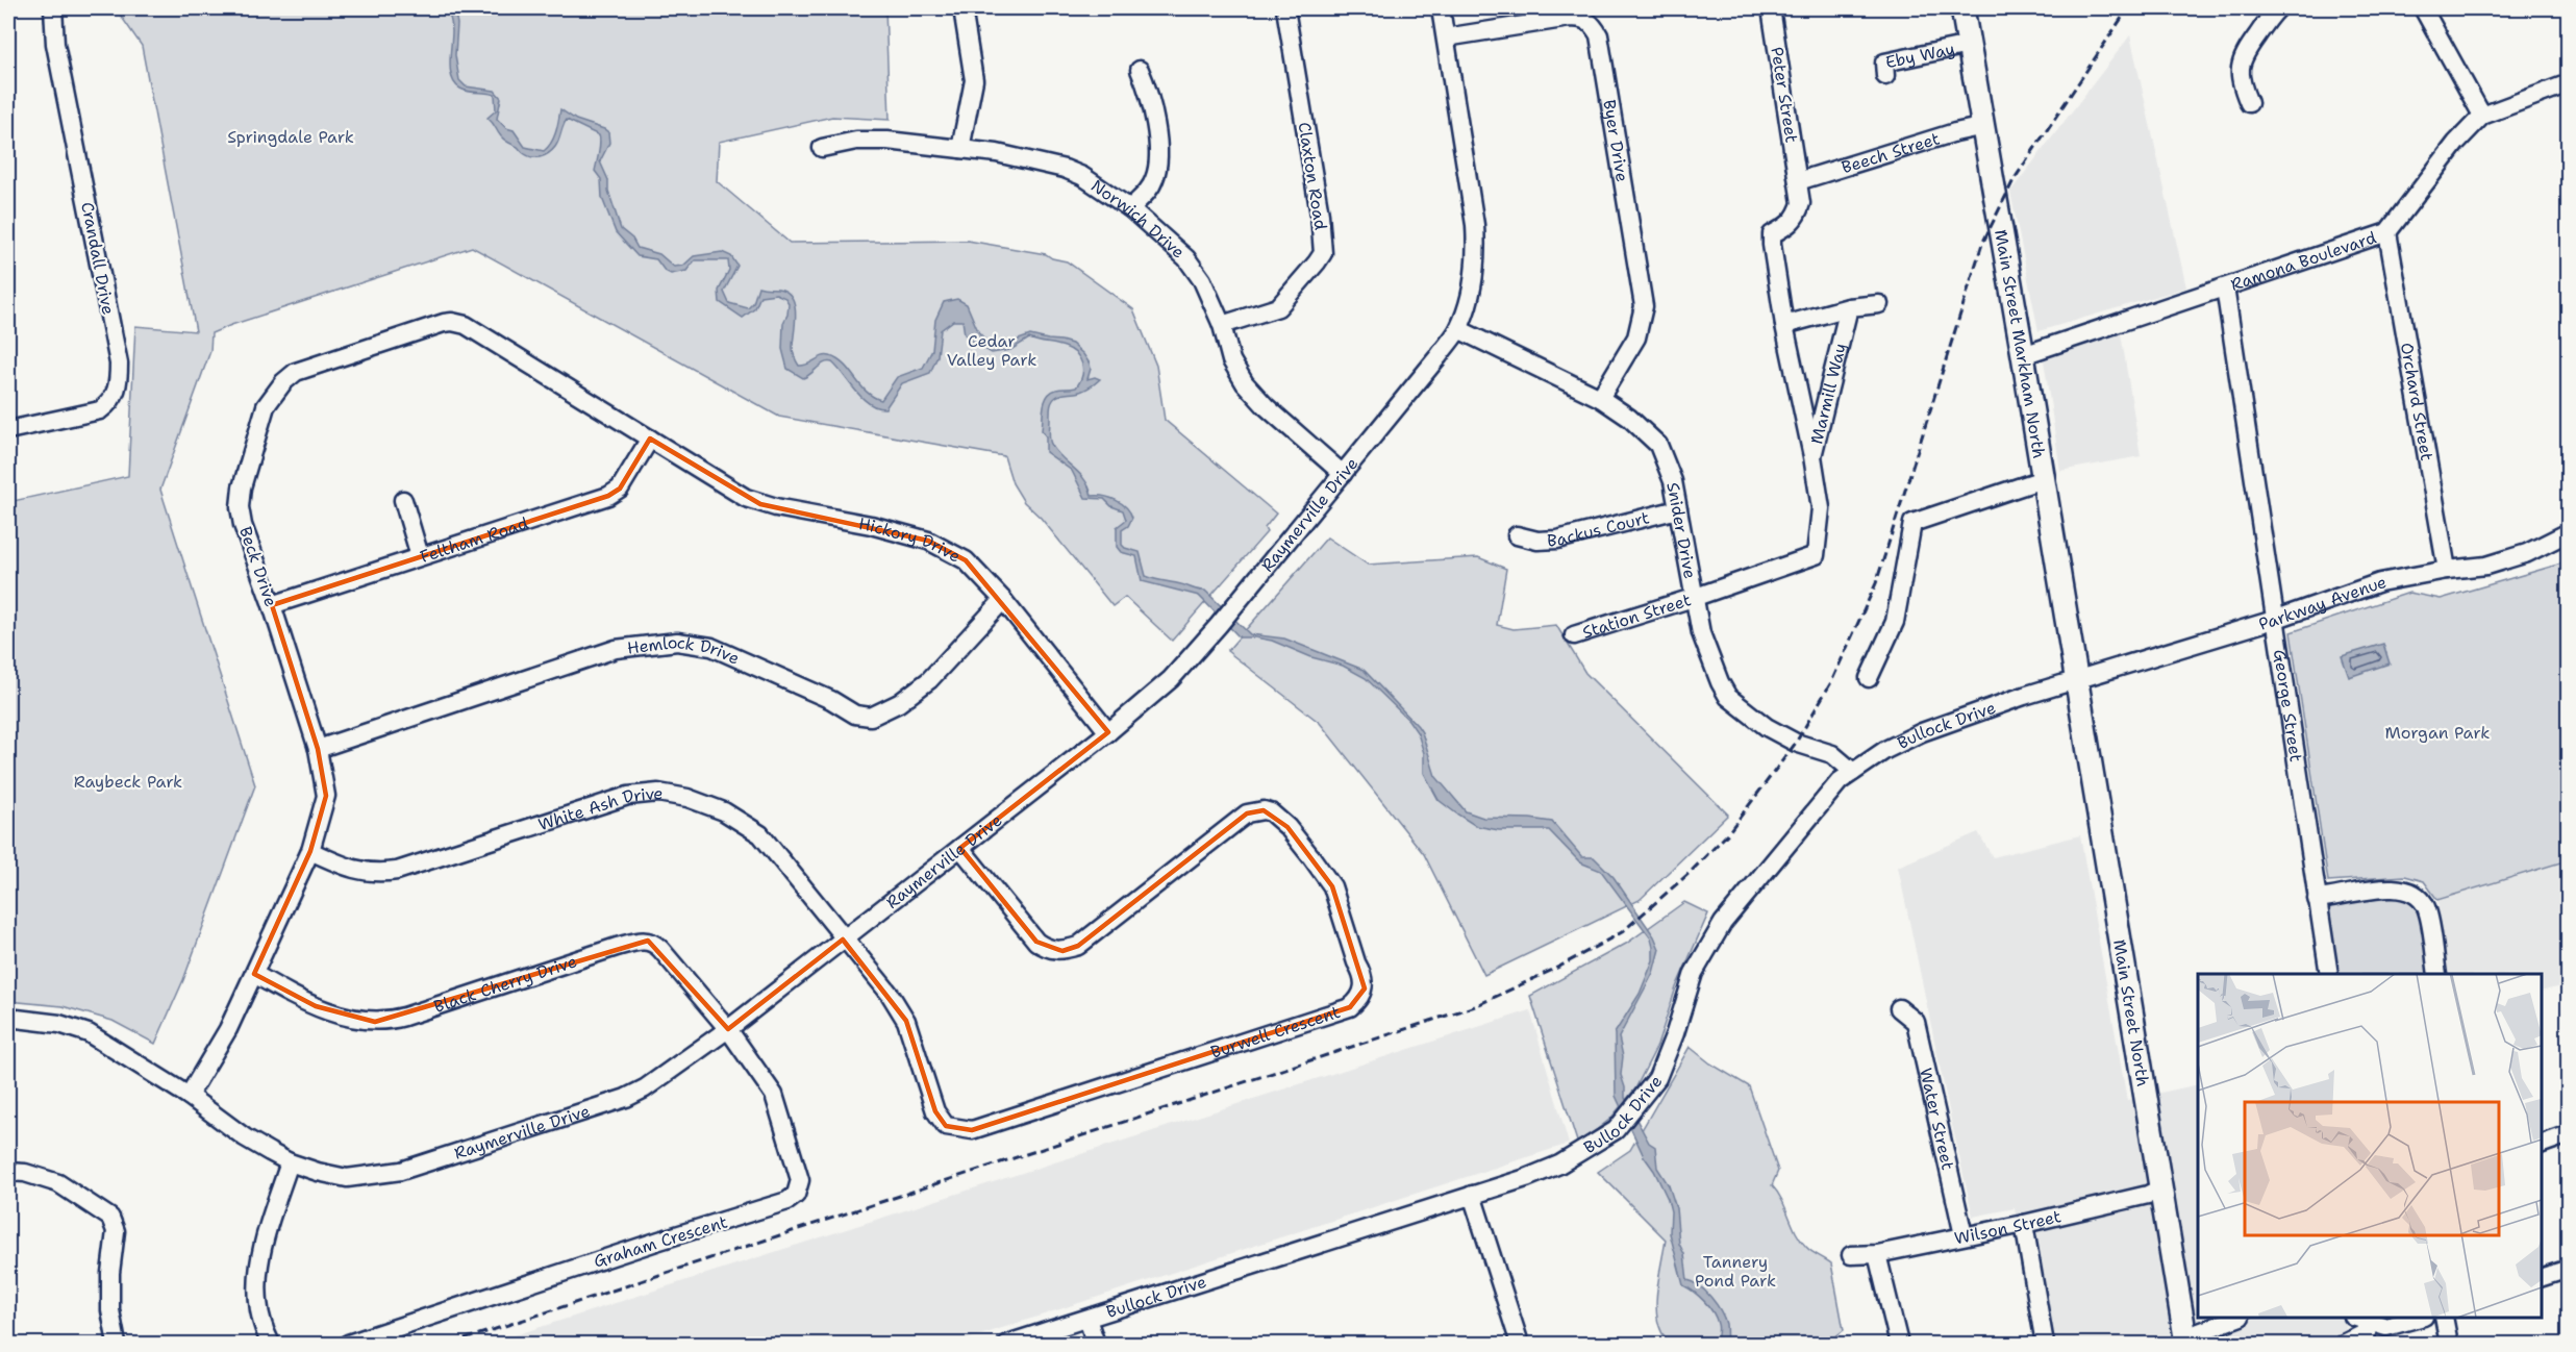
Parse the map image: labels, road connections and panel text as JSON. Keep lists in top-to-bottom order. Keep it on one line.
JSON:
{"streets":{"main road":["Main Street Markham North","Main Street North"],"street":["Eby Way","Peter Street","Byer Drive","Beech Street","Claxton Road","Norwich Drive","Crandall Drive","Ramona Boulevard","Marmill Way","Orchard Street","Raymerville Drive","Backus Court","Snider Drive","Feltham Road","Hickory Drive","Beck Drive","Parkway Avenue","Station Street","Hemlock Drive","George Street","Bullock Drive","White Ash Drive","Black Cherry Drive","Burwell Crescent","Water Street","Wilson Street","Graham Crescent"]},"crossings":[["Eby Way","Main Street Markham North"],["Peter Street","Beech Street"],["Peter Street","Marmill Way"],["Byer Drive","Raymerville Drive"],["Byer Drive","Snider Drive"],["Beech Street","Main Street Markham North"],["Beech Street","Marmill Way"],["Claxton Road","Norwich Drive"],["Norwich Drive","Raymerville Drive"],["Ramona Boulevard","Main Street Markham North"],["Ramona Boulevard","Orchard Street"],["Ramona Boulevard","George Street"],["Main Street Markham North","Parkway Avenue"],["Main Street Markham North","Bullock Drive"],["Main Street Markham North","Main Street North"],["Marmill Way","Station Street"],["Orchard Street","Parkway Avenue"],["Raymerville Drive","Snider Drive"],["Raymerville Drive","Hickory Drive"],["Raymerville Drive","Beck Drive"],["Raymerville Drive","White Ash Drive"],["Raymerville Drive","Black Cherry Drive"],["Raymerville Drive","Burwell Crescent"],["Raymerville Drive","Graham Crescent"],["Backus Court","Snider Drive"],["Snider Drive","Station Street"],["Snider Drive","Bullock Drive"],["Feltham Road","Hickory Drive"],["Feltham Road","Beck Drive"],["Hickory Drive","Beck Drive"],["Hickory Drive","Hemlock Drive"],["Beck Drive","Hemlock Drive"],["Beck Drive","White Ash Drive"],["Beck Drive","Black Cherry Drive"],["Parkway Avenue","George Street"],["Parkway Avenue","Bullock Drive"],["Parkway Avenue","Main Street North"],["Bullock Drive","Main Street North"],["White Ash Drive","Burwell Crescent"],["Black Cherry Drive","Graham Crescent"],["Main Street North","Wilson Street"],["Water Street","Wilson Street"]],"parks":["Springdale Park","Cedar Valley Park","Morgan Park","Raybeck Park","Tannery Pond Park"]}
